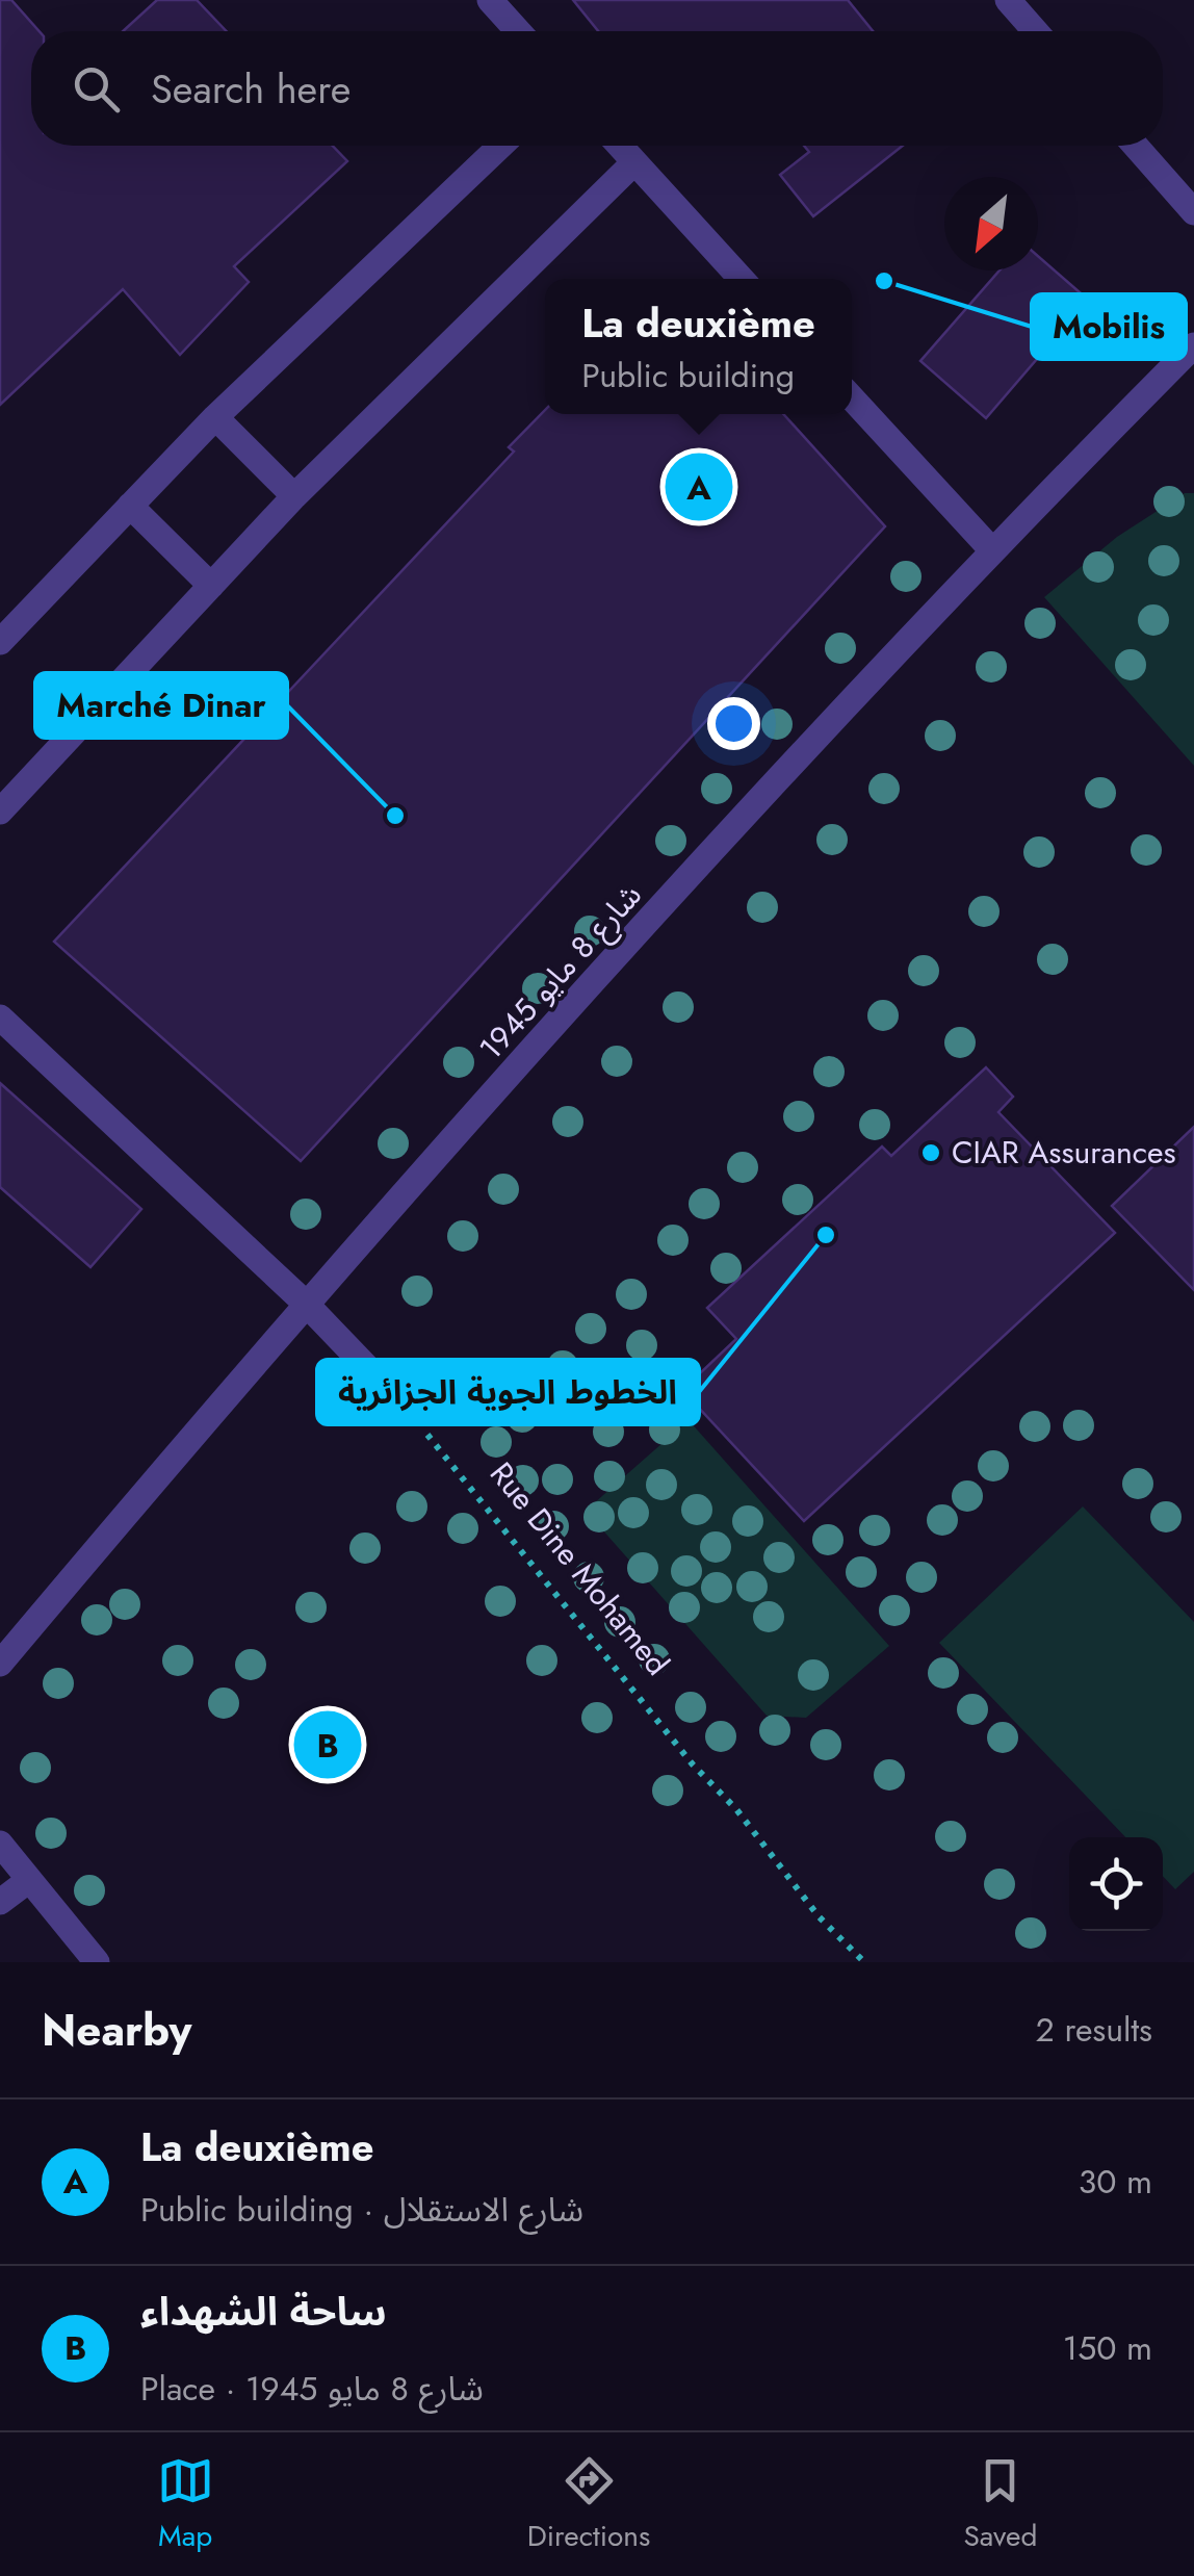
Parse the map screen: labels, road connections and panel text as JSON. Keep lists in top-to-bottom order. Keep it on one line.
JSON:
{"streets":{"street":["شارع 8 مايو 1945"],"path":["Rue Dine Mohamed"]},"places":["Mobilis","Marché Dinar","CIAR Assurances","الخطوط الجوية الجزائرية"],"north":"bottom left","page":{"search":"Search here","popup":["La deuxième","Public building"],"pins":["A","B"],"heading":["Nearby","2 results"],"list":[{"mark":"A","name":"La deuxième","note":"Public building · شارع الاستقلال","value":"30 m"},{"mark":"B","name":"ساحة الشهداء","note":"Place · شارع 8 مايو 1945","value":"150 m"}],"nav":["Map","Directions","Saved"]}}
